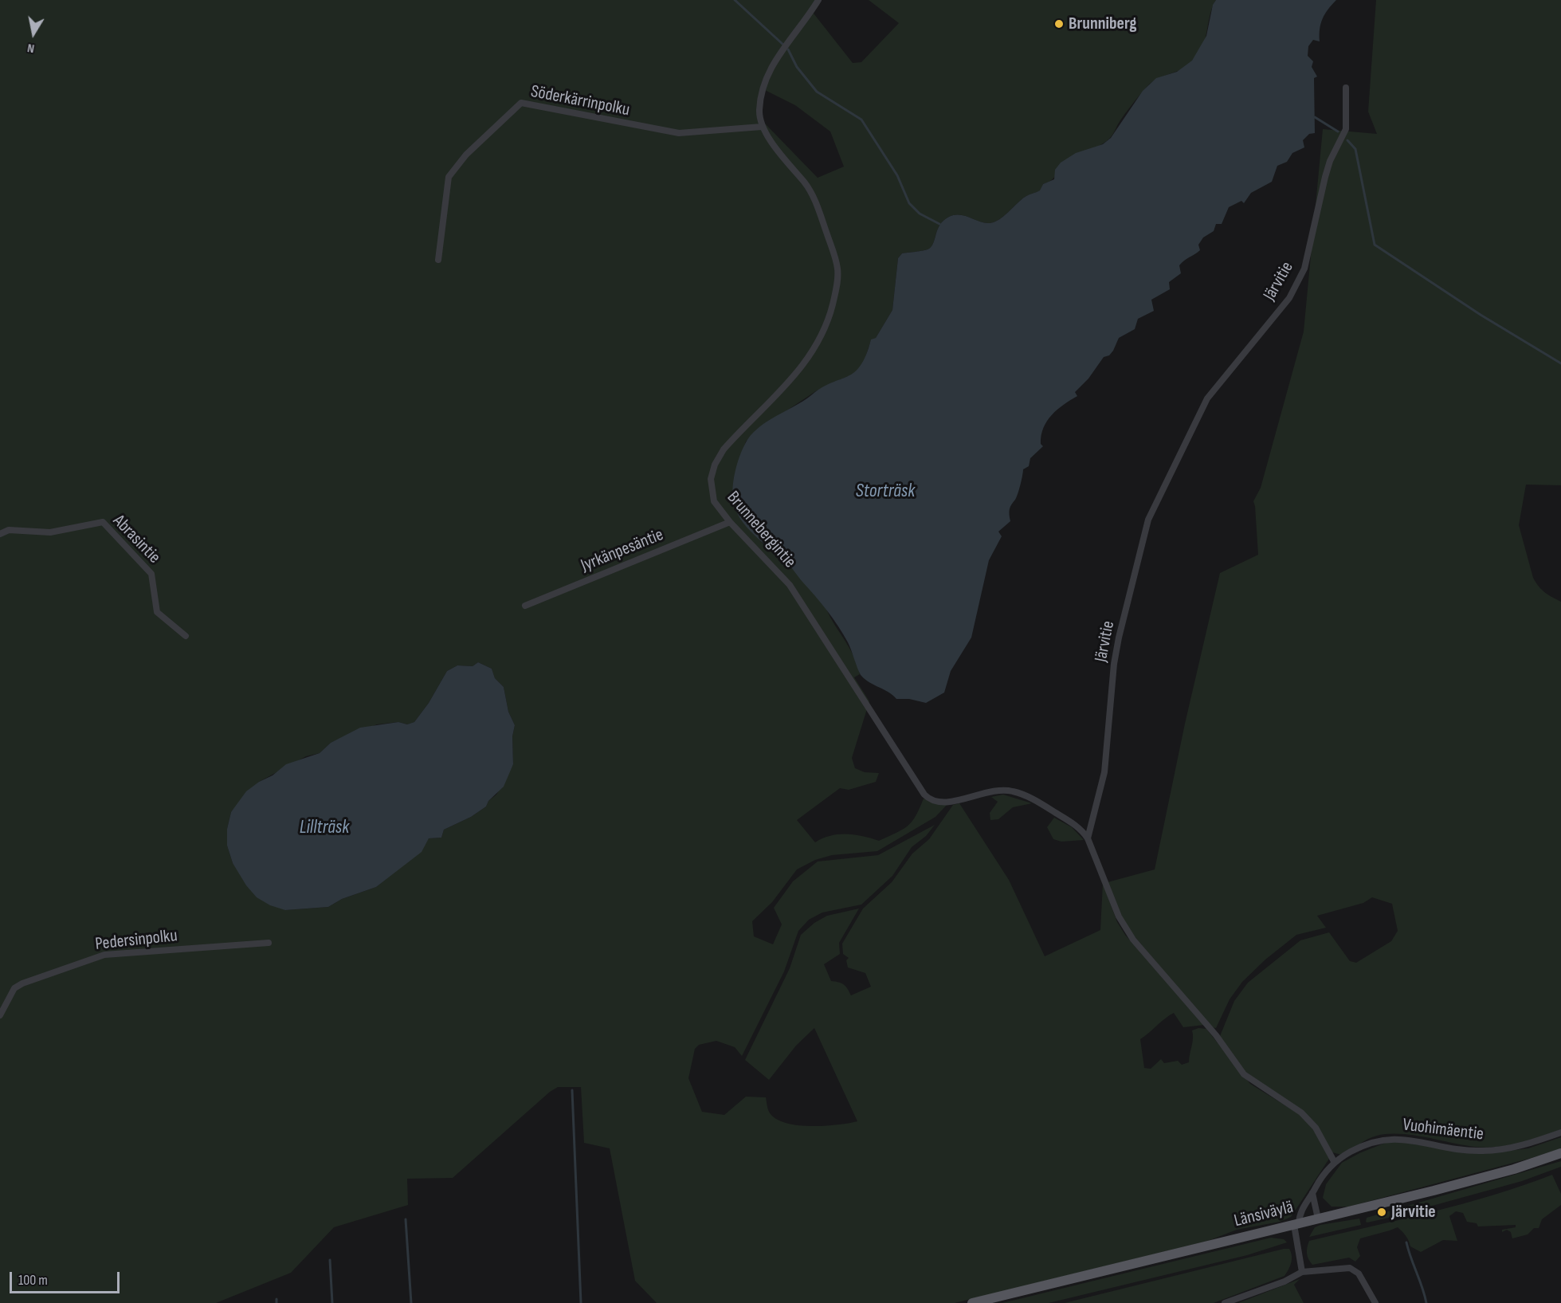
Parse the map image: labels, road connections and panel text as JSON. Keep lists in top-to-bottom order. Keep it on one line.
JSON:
{"streets":{"main road":["Länsiväylä"],"street":["Söderkärrinpolku","Järvitie","Brunnebergintie","Abrasintie","Jyrkänpesäntie","Pedersinpolku","Vuohimäentie"]},"crossings":[["Söderkärrinpolku","Brunnebergintie"],["Järvitie","Brunnebergintie"],["Brunnebergintie","Jyrkänpesäntie"],["Vuohimäentie","Länsiväylä"]],"water":["Storträsk","Lillträsk"],"places":["Brunniberg","Järvitie"],"scale_bar":"100 m","north":"bottom"}
